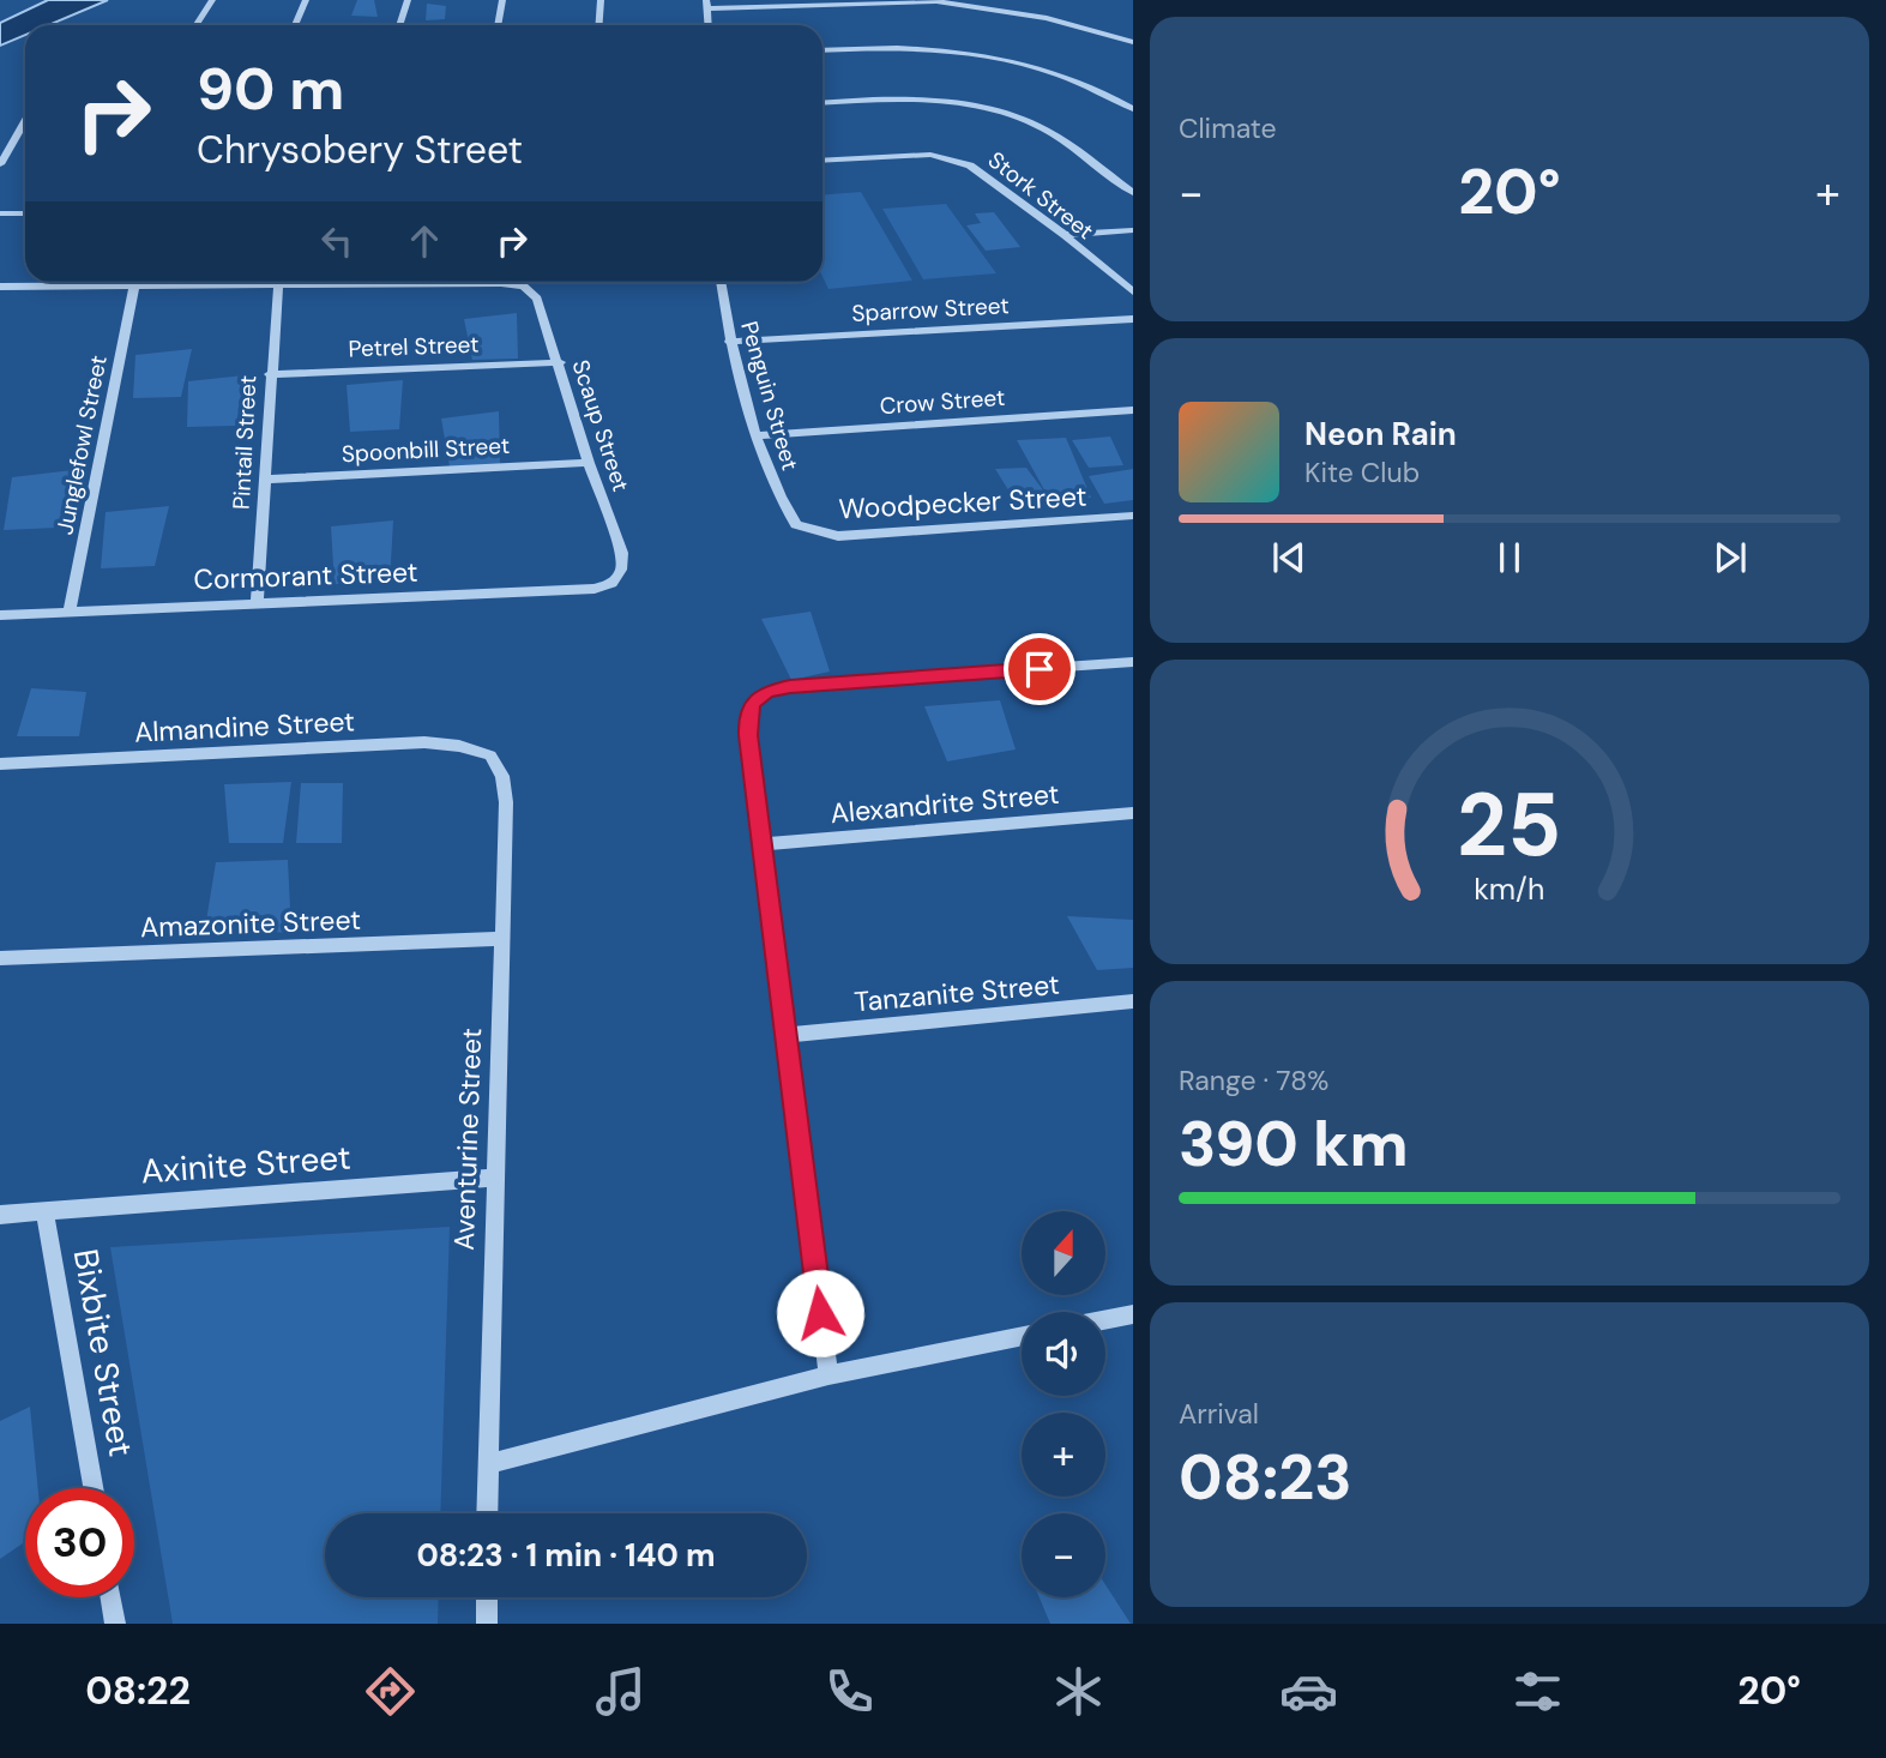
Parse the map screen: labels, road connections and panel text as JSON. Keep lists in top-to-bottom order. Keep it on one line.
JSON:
{"streets":{"street":["Stork Street","Sparrow Street","Petrel Street","Penguin Street","Crow Street","Scaup Street","Pintail Street","Junglefowl Street","Spoonbill Street","Woodpecker Street","Cormorant Street","Almandine Street","Alexandrite Street","Amazonite Street","Tanzanite Street","Aventurine Street","Axinite Street","Bixbite Street"]},"crossings":[["Sparrow Street","Penguin Street"],["Petrel Street","Scaup Street"],["Petrel Street","Pintail Street"],["Penguin Street","Crow Street"],["Penguin Street","Woodpecker Street"],["Scaup Street","Spoonbill Street"],["Scaup Street","Cormorant Street"],["Pintail Street","Spoonbill Street"],["Pintail Street","Cormorant Street"],["Junglefowl Street","Cormorant Street"],["Almandine Street","Aventurine Street"],["Amazonite Street","Aventurine Street"],["Aventurine Street","Axinite Street"],["Axinite Street","Bixbite Street"]],"north":"top","page":{"tile":["Climate",["Range · 78%","390 km"],["Arrival","08:23"]],"turn":["90 m","Chrysobery Street"],"heat":["−","20°","+"],"song":["Neon Rain","Kite Club"],"map_buttons":["+","−"],"limit":"30","trip":"08:23 · 1 min · 140 m","tabs":["08:22","20°"],"gauge":["25","km/h"]}}
